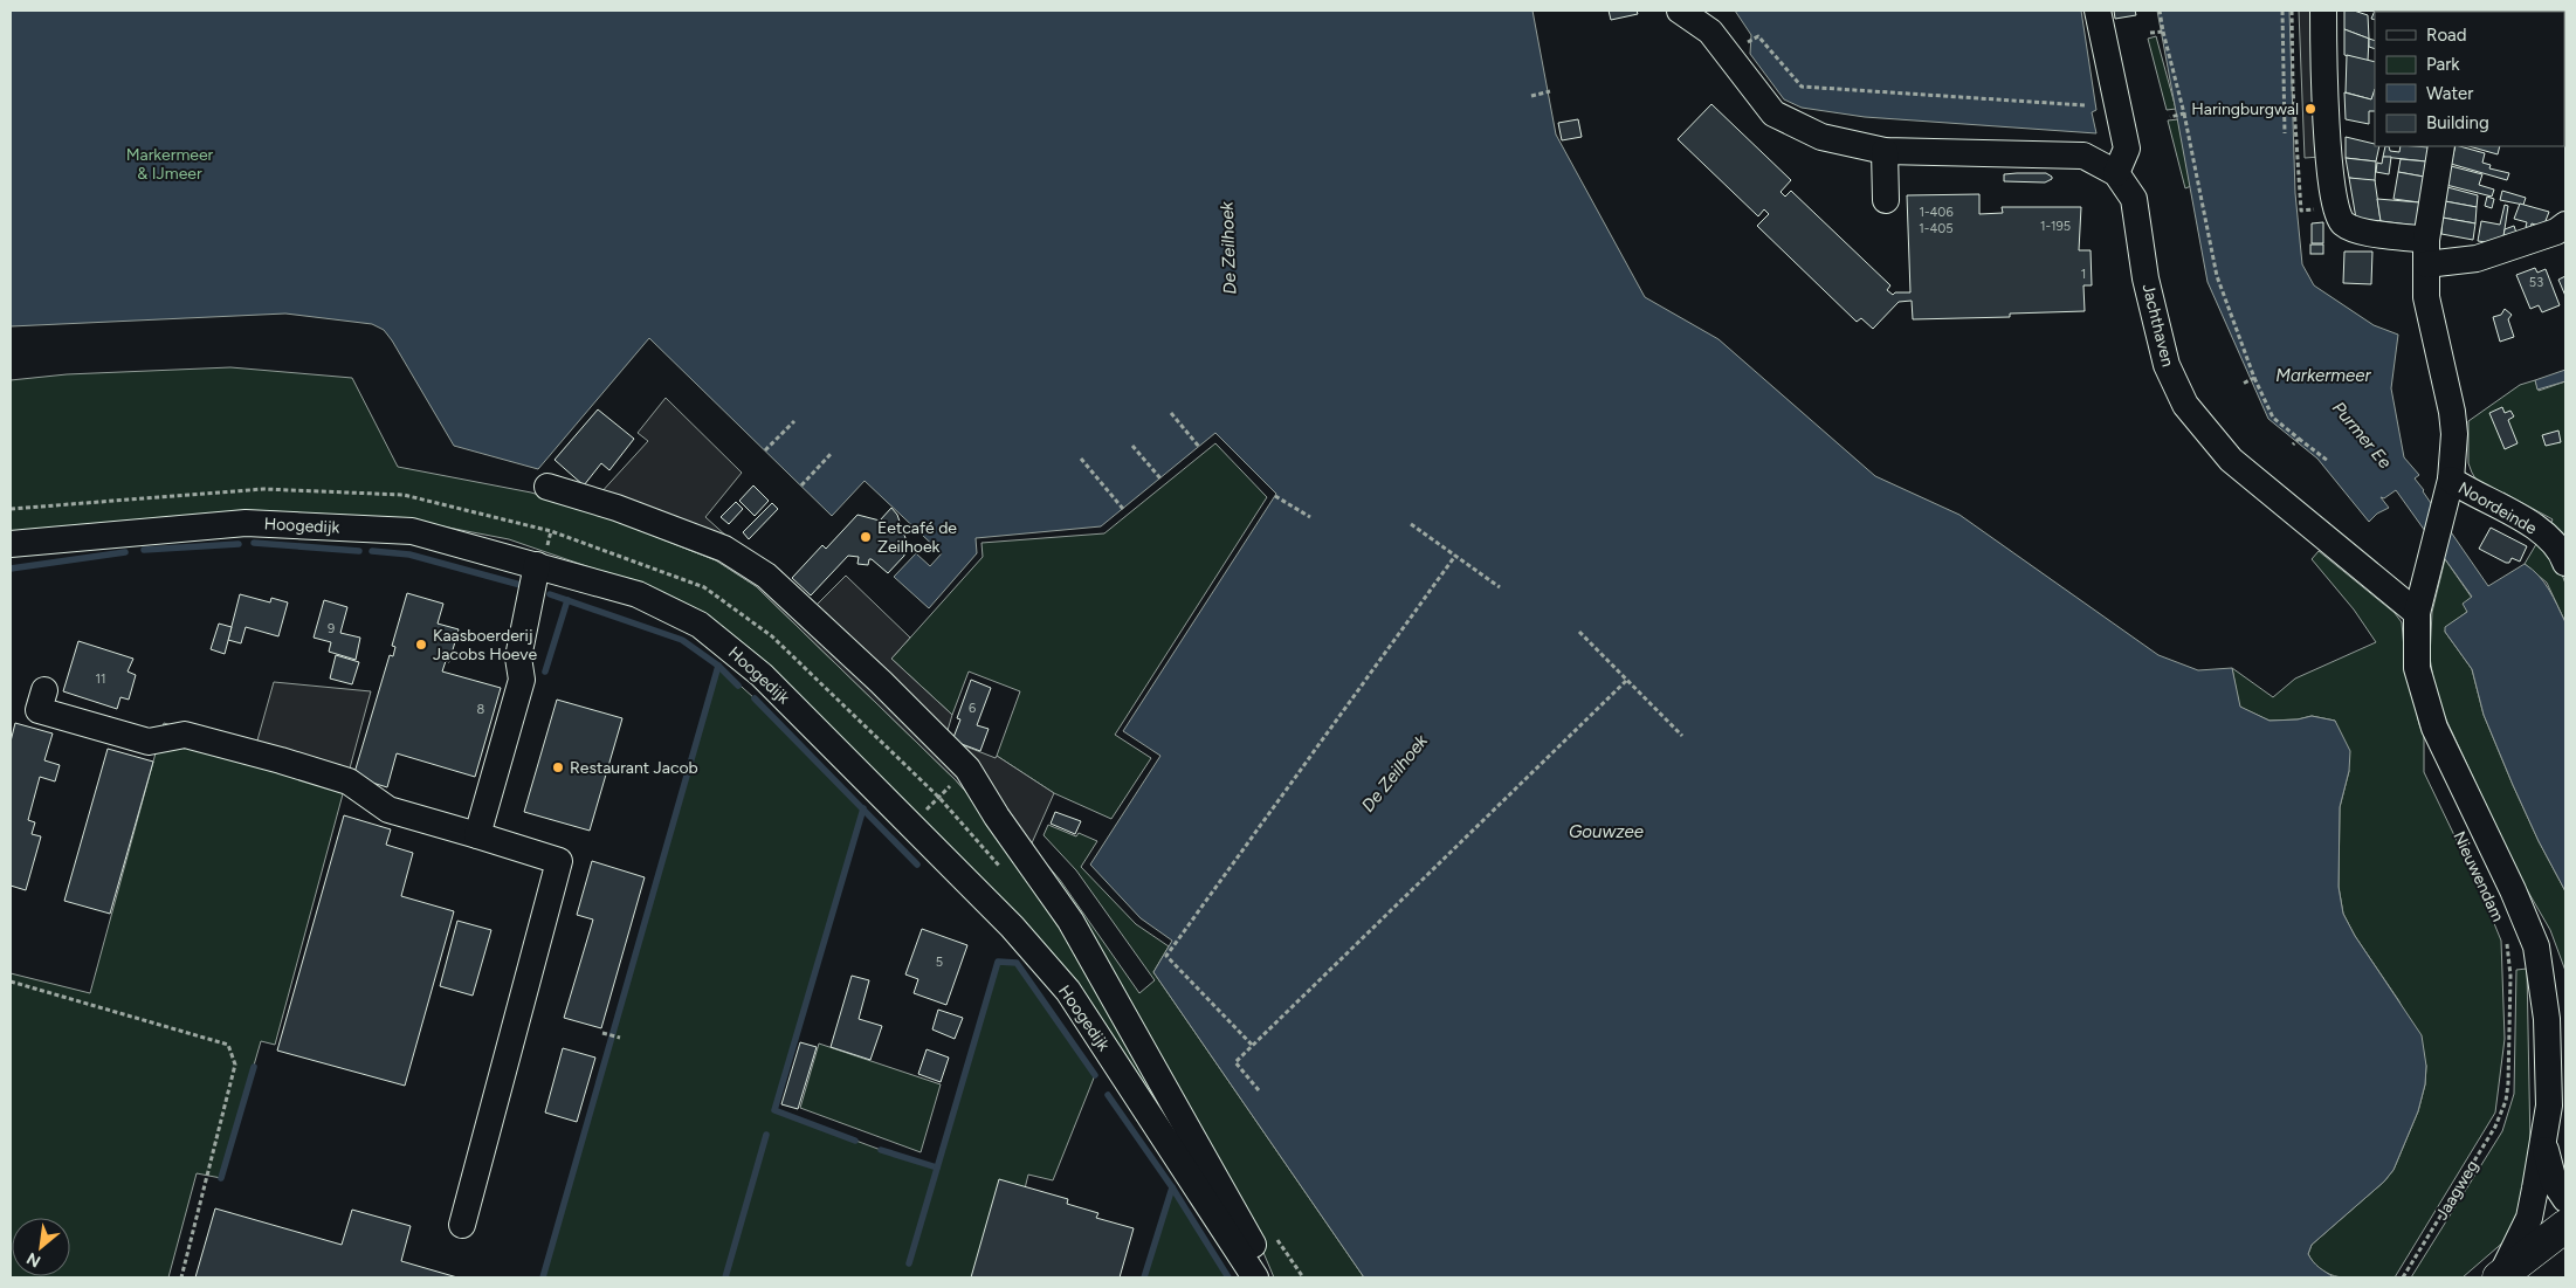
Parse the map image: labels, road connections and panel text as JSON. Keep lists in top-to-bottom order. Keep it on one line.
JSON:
{"streets":{"street":["Jachthaven","Noordeinde","Hoogedijk"],"path":["Nieuwendam","Jaagweg"]},"crossings":[["Nieuwendam","Jaagweg"]],"water":["De Zeilhoek","Markermeer","Purmer Ee","Gouwzee"],"parks":["Markermeer & IJmeer"],"places":["Haringburgwal","Eetcafé de Zeilhoek","Kaasboerderij Jacobs Hoeve","Restaurant Jacob"],"house_numbers":["1-406","1-195","1-405","1","53","9","11","6","8","5"],"legend":["Road","Park","Water","Building"],"north":"bottom left"}
